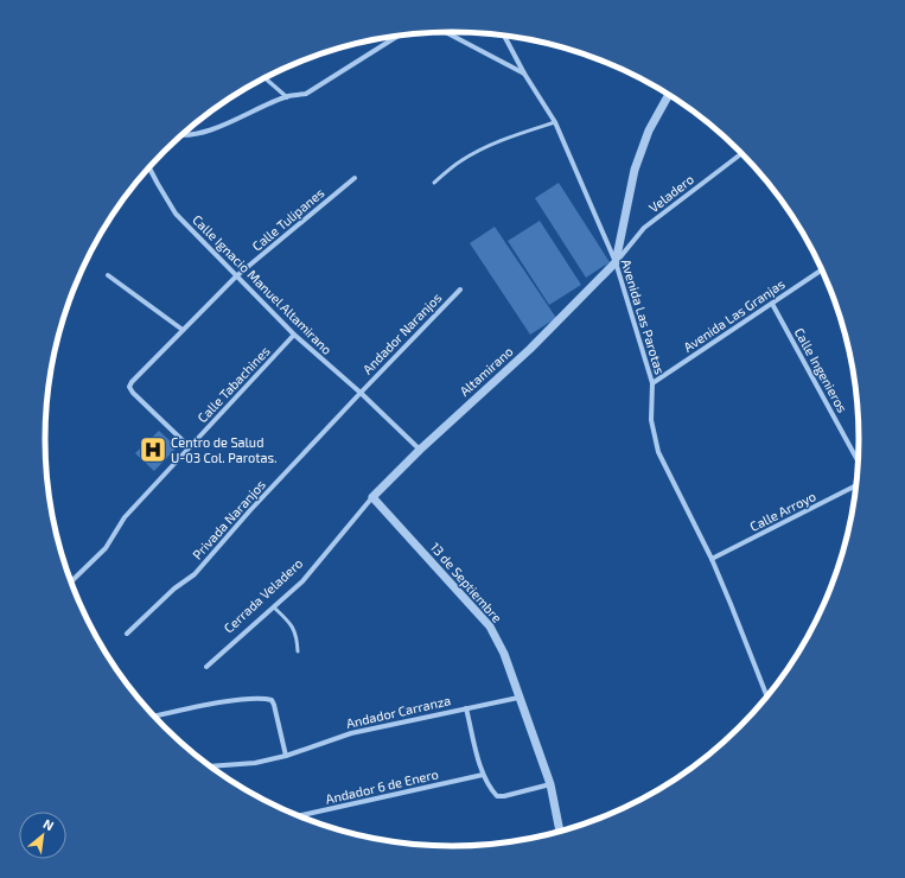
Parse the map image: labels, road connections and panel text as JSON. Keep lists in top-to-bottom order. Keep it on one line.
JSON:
{"streets":{"street":["Veladero","Calle Tulipanes","Calle Ignacio Manuel Altamirano","Avenida Las Granjas","Avenida Las Parotas","Andador Naranjos","Calle Ingenieros","Altamirano","Calle Tabachines","Calle Arroyo","Privada Naranjos","13 de Septiembre","Cerrada Veladero","Andador Carranza","Andador 6 de Enero"]},"crossings":[["Veladero","Avenida Las Parotas"],["Veladero","Altamirano"],["Calle Tulipanes","Calle Ignacio Manuel Altamirano"],["Calle Tulipanes","Calle Tabachines"],["Calle Ignacio Manuel Altamirano","Andador Naranjos"],["Calle Ignacio Manuel Altamirano","Altamirano"],["Calle Ignacio Manuel Altamirano","Calle Tabachines"],["Calle Ignacio Manuel Altamirano","Privada Naranjos"],["Avenida Las Granjas","Avenida Las Parotas"],["Avenida Las Granjas","Calle Ingenieros"],["Avenida Las Parotas","Altamirano"],["Avenida Las Parotas","Calle Arroyo"],["Andador Naranjos","Privada Naranjos"],["Altamirano","13 de Septiembre"],["Altamirano","Cerrada Veladero"],["13 de Septiembre","Cerrada Veladero"],["13 de Septiembre","Andador Carranza"]],"places":{"hospital":["Centro de Salud U-03 Col. Parotas."]},"north":"top right"}
